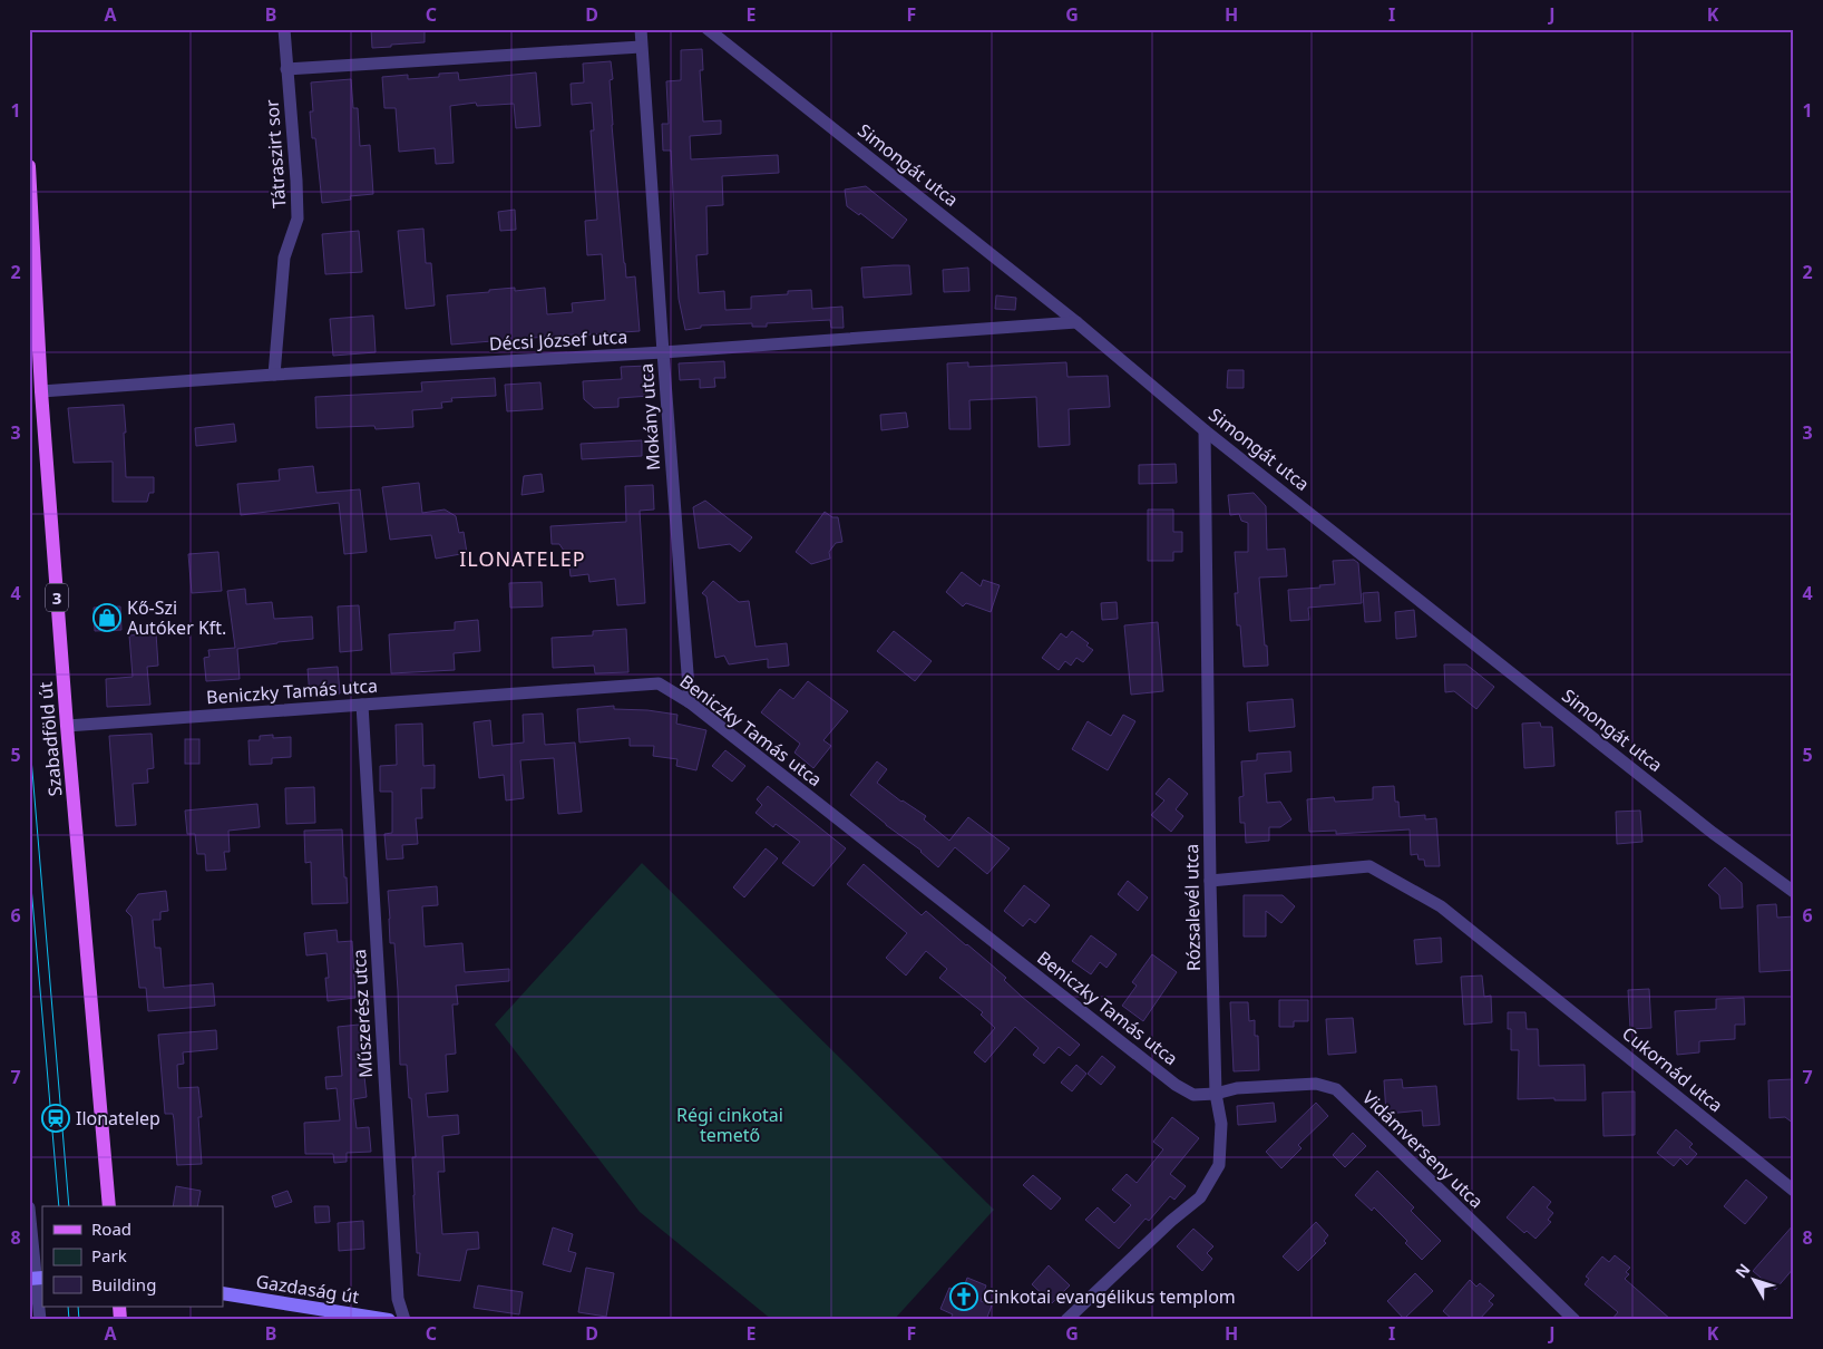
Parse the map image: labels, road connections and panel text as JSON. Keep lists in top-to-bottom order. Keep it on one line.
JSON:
{"streets":{"main road":["3","Szabadföld út"],"street":["Tátraszirt sor","Simongát utca","Décsi József utca","Mokány utca","Beniczky Tamás utca","Rózsalevél utca","Műszerész utca","Cukornád utca","Vidámverseny utca","Gazdaság út"]},"crossings":[["Tátraszirt sor","Décsi József utca"],["Simongát utca","Décsi József utca"],["Simongát utca","Rózsalevél utca"],["Décsi József utca","Mokány utca"],["Décsi József utca","Szabadföld út"],["Mokány utca","Beniczky Tamás utca"],["Beniczky Tamás utca","Szabadföld út"],["Beniczky Tamás utca","Rózsalevél utca"],["Beniczky Tamás utca","Műszerész utca"],["Beniczky Tamás utca","Vidámverseny utca"],["Rózsalevél utca","Cukornád utca"],["Rózsalevél utca","Vidámverseny utca"]],"districts":["ILONATELEP"],"parks":["Régi cinkotai temető"],"places":{"shop":["Kő-Szi Autóker Kft."],"station":["Ilonatelep"],"church":["Cinkotai evangélikus templom"]},"legend":["Road","Park","Building"],"north":"top left","grid":{"columns":["A","B","C","D","E","F","G","H","I","J","K"],"rows":["1","2","3","4","5","6","7","8"]}}
